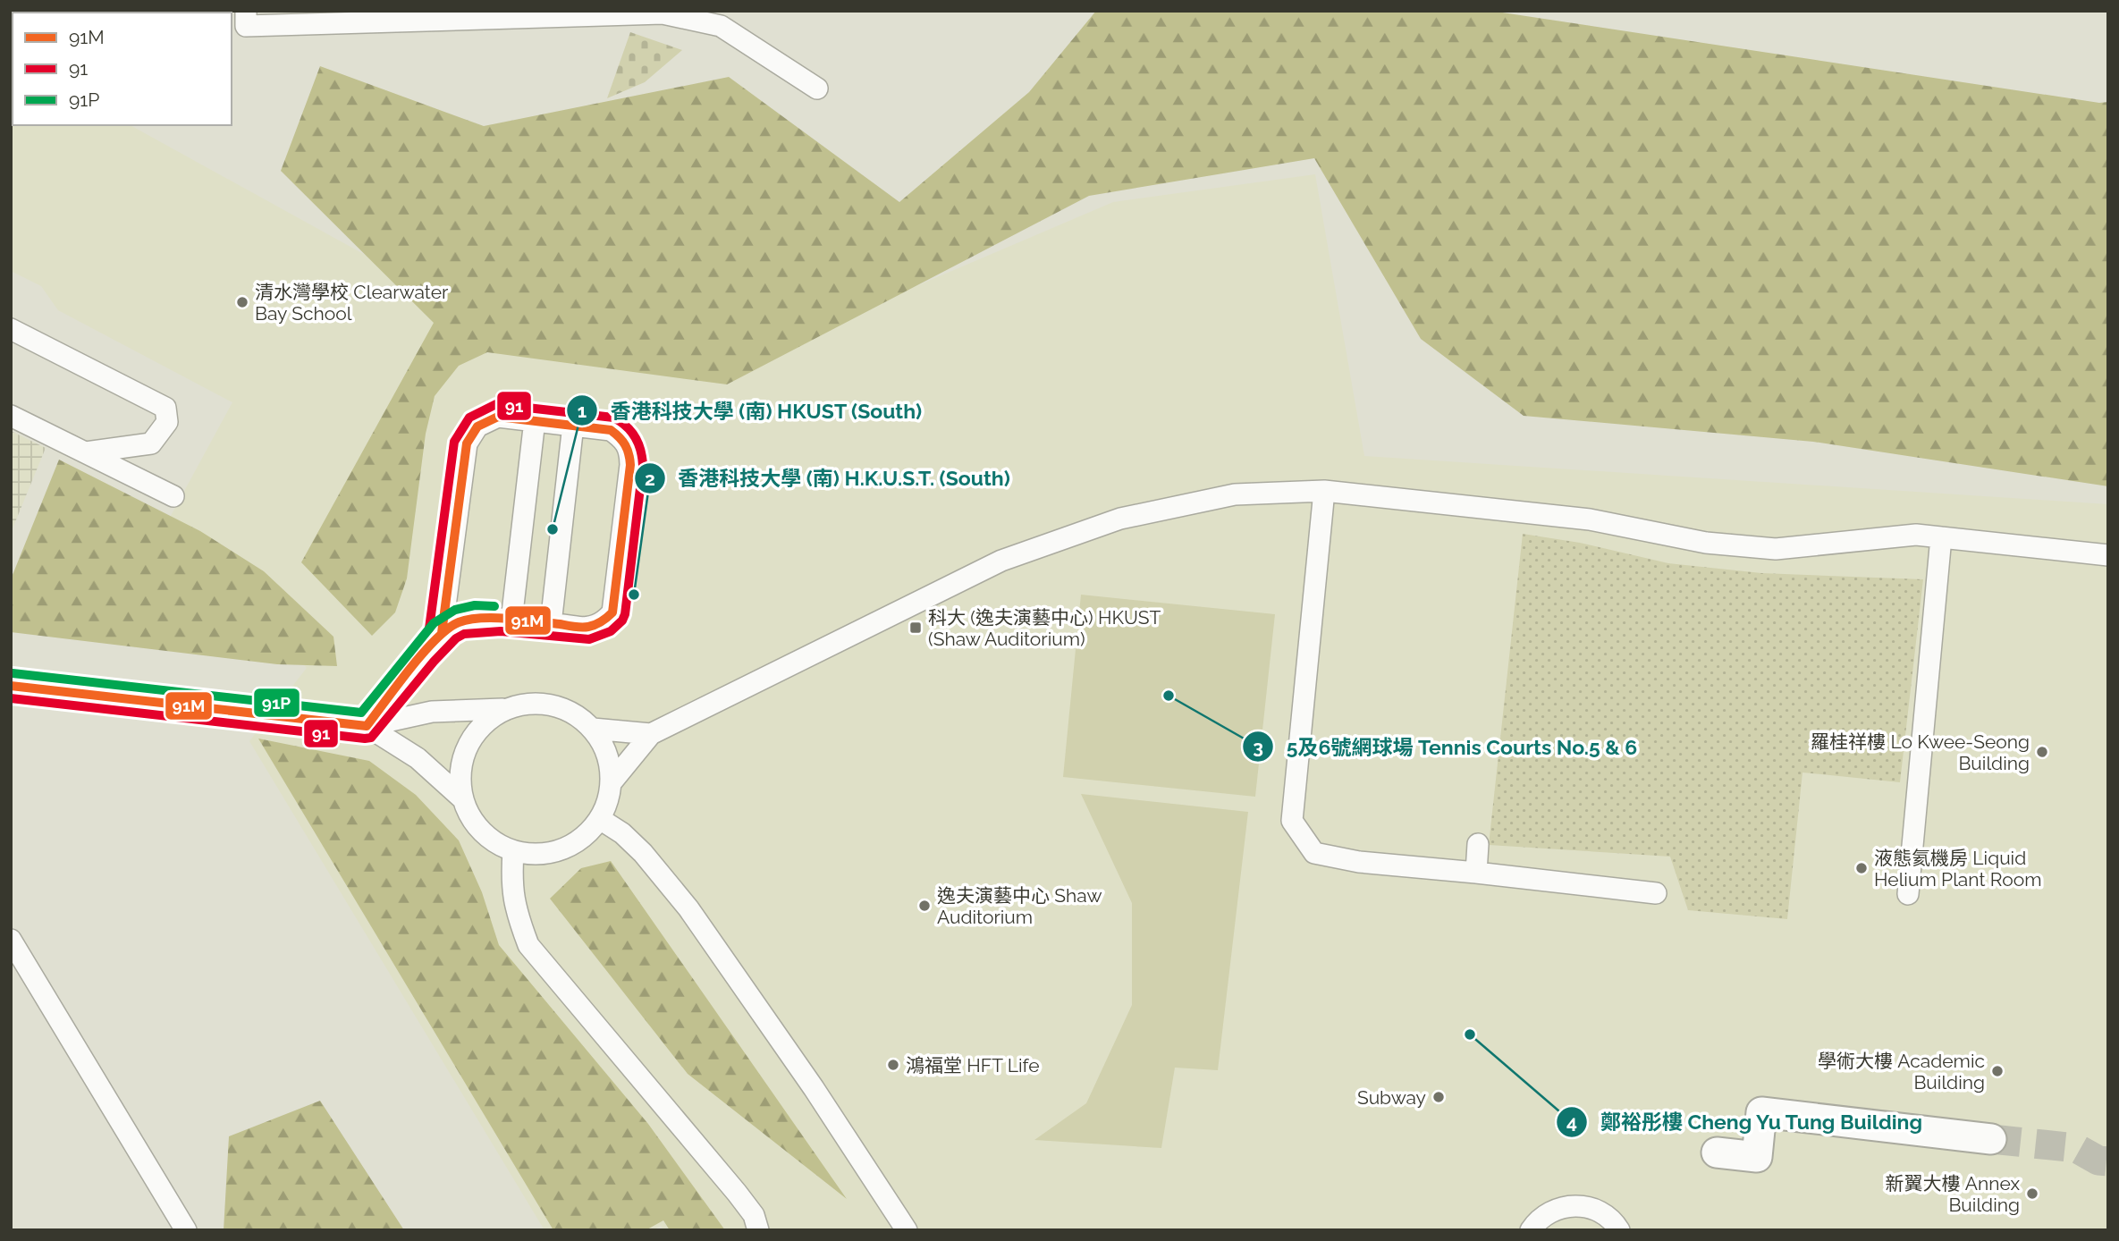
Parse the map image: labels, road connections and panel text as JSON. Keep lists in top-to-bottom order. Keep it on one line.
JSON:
{"places":{"other":["清水灣學校 Clearwater Bay School","香港科技大學 (南) HKUST (South)","香港科技大學 (南) H.K.U.S.T. (South)","5及6號網球場 Tennis Courts No.5 & 6","羅桂祥樓 Lo Kwee-Seong Building","液態氦機房 Liquid Helium Plant Room","逸夫演藝中心 Shaw Auditorium","鄭裕彤樓 Cheng Yu Tung Building","鴻福堂 HFT Life","學術大樓 Academic Building","Subway","新翼大樓 Annex Building"],"transit":["科大 (逸夫演藝中心) HKUST (Shaw Auditorium)"]},"lines":["transit line 91","transit line 91M","transit line 91P"],"legend":["91M","91","91P"]}
